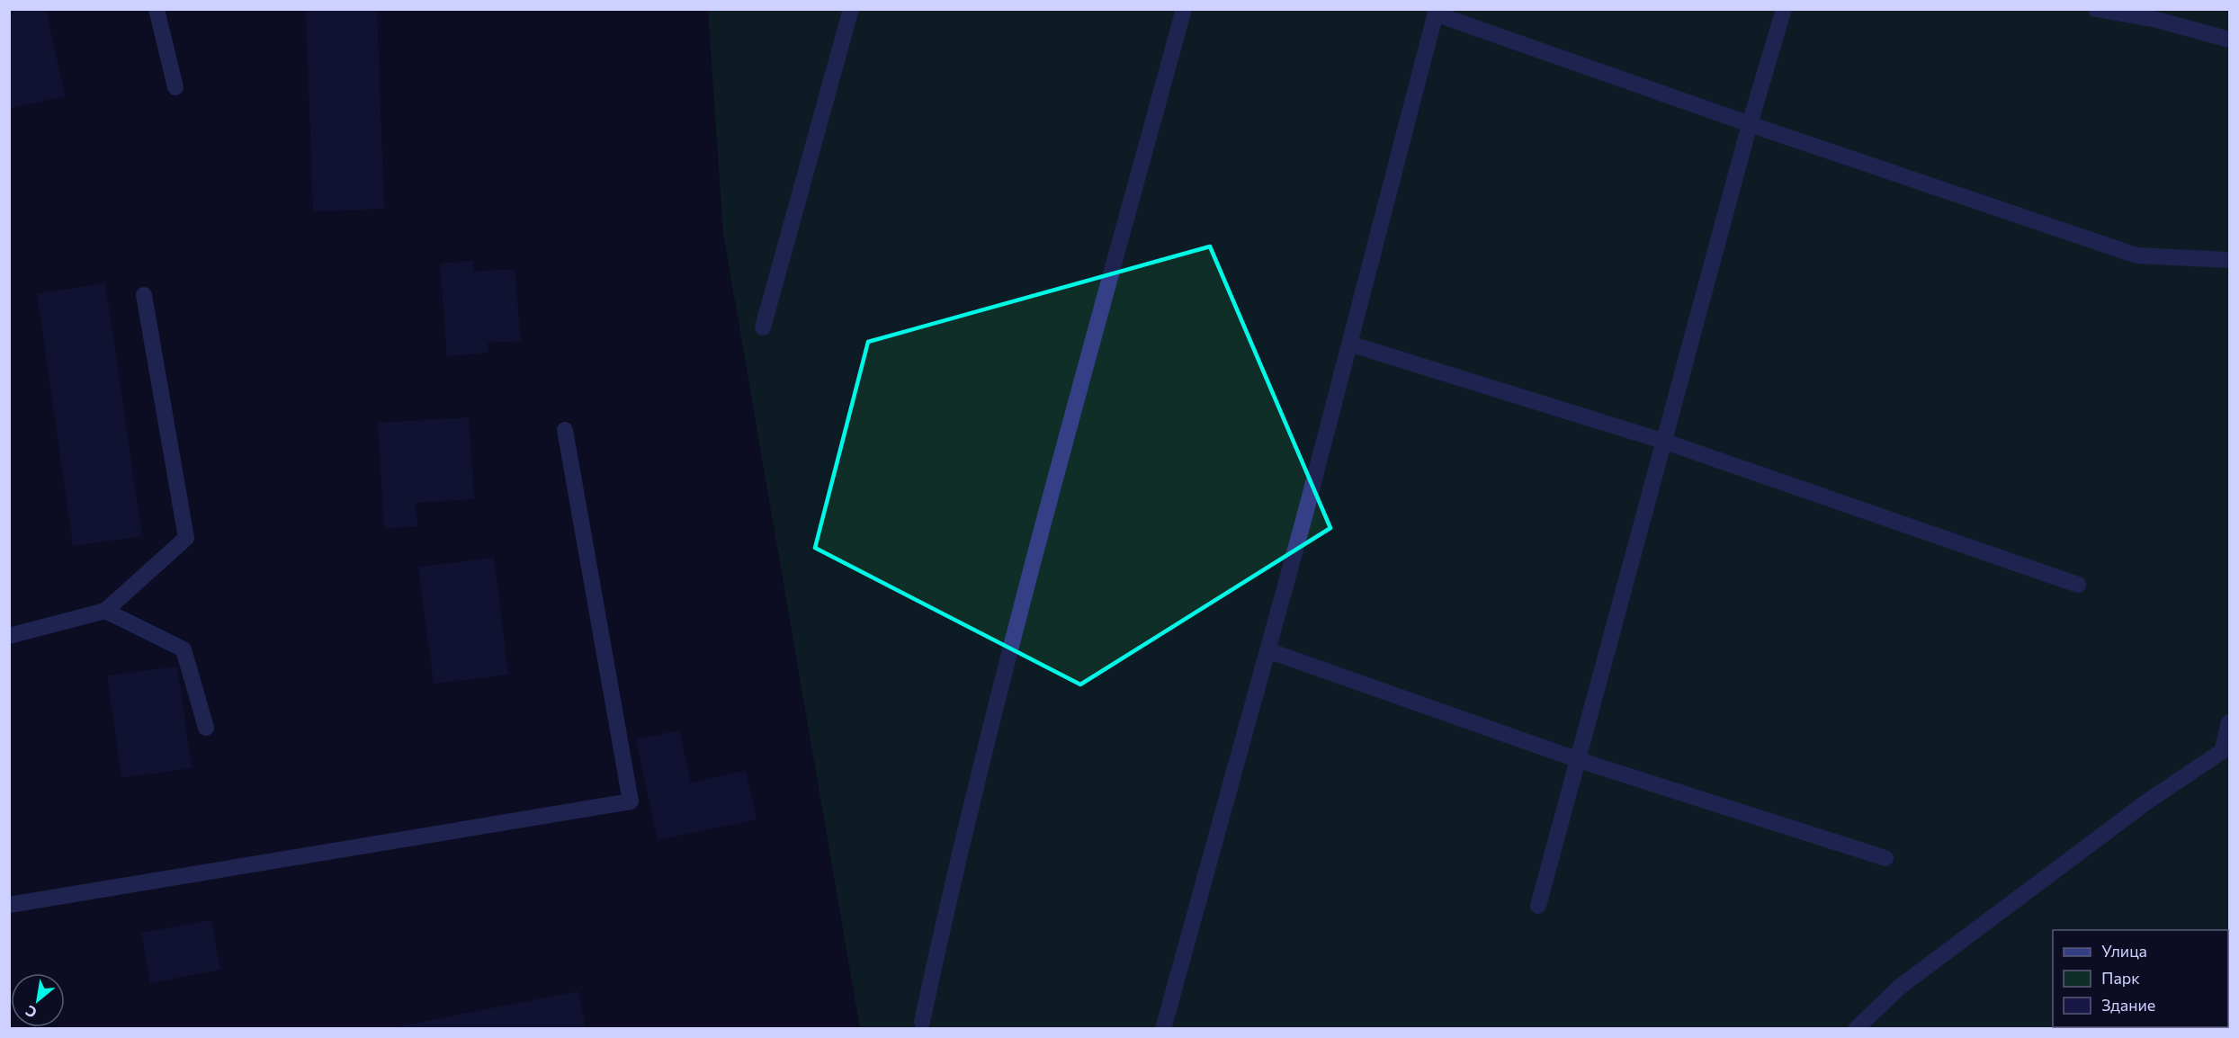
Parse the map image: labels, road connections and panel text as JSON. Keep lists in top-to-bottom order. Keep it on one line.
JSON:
{"legend":["Улица","Парк","Здание"],"north":"bottom left"}
